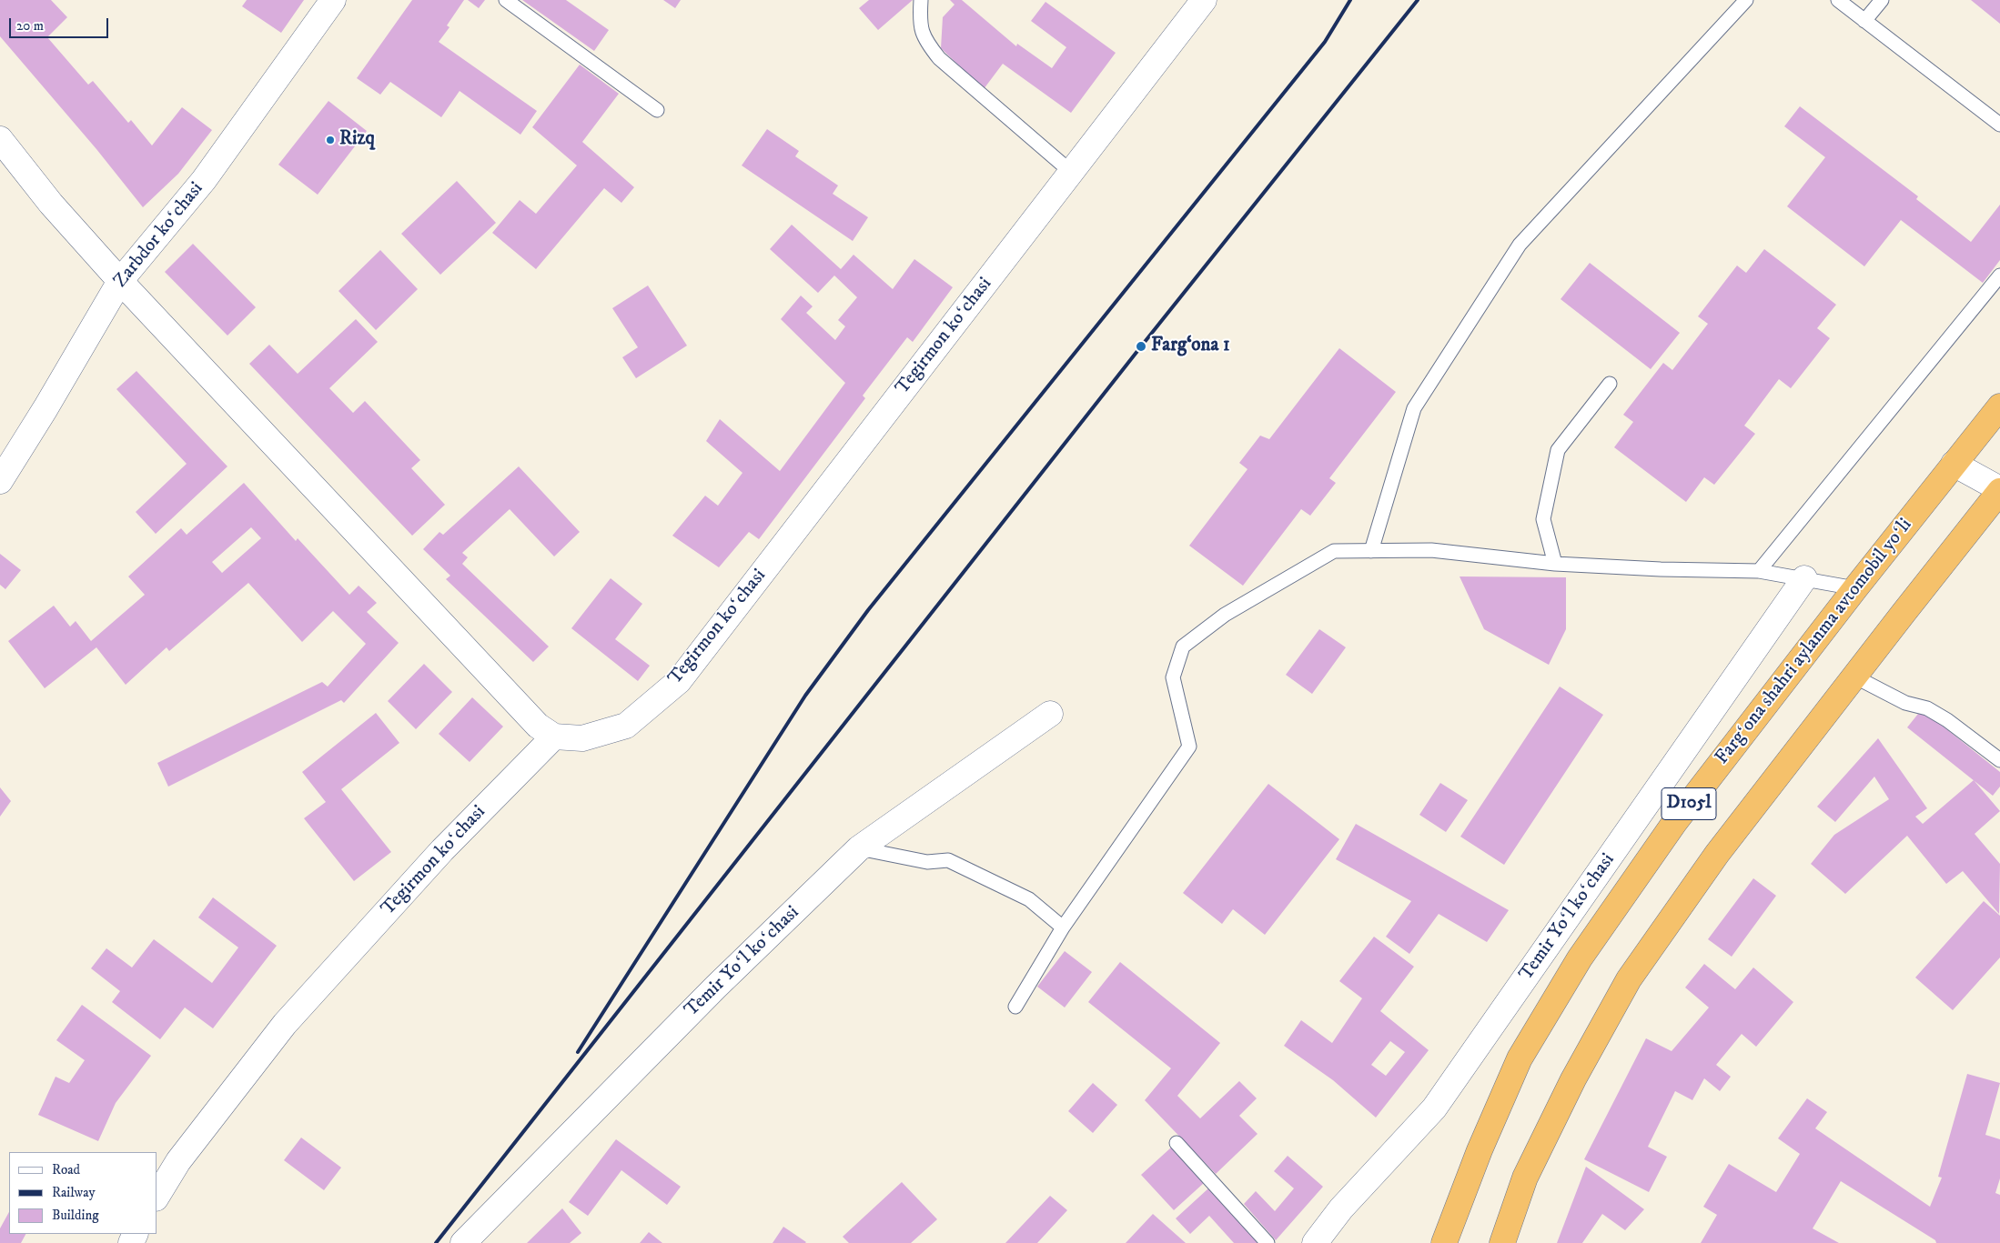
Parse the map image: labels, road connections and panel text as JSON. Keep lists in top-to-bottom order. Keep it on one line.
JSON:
{"streets":{"highway":["Fargʻona shahri aylanma avtomobil yoʻli","D105l"],"street":["Zarbdor koʻchasi","Tegirmon koʻchasi","Temir Yoʻl koʻchasi"]},"places":["Rizq","Farg‘ona 1"],"legend":["Road","Railway","Building"],"scale_bar":"20 m"}
